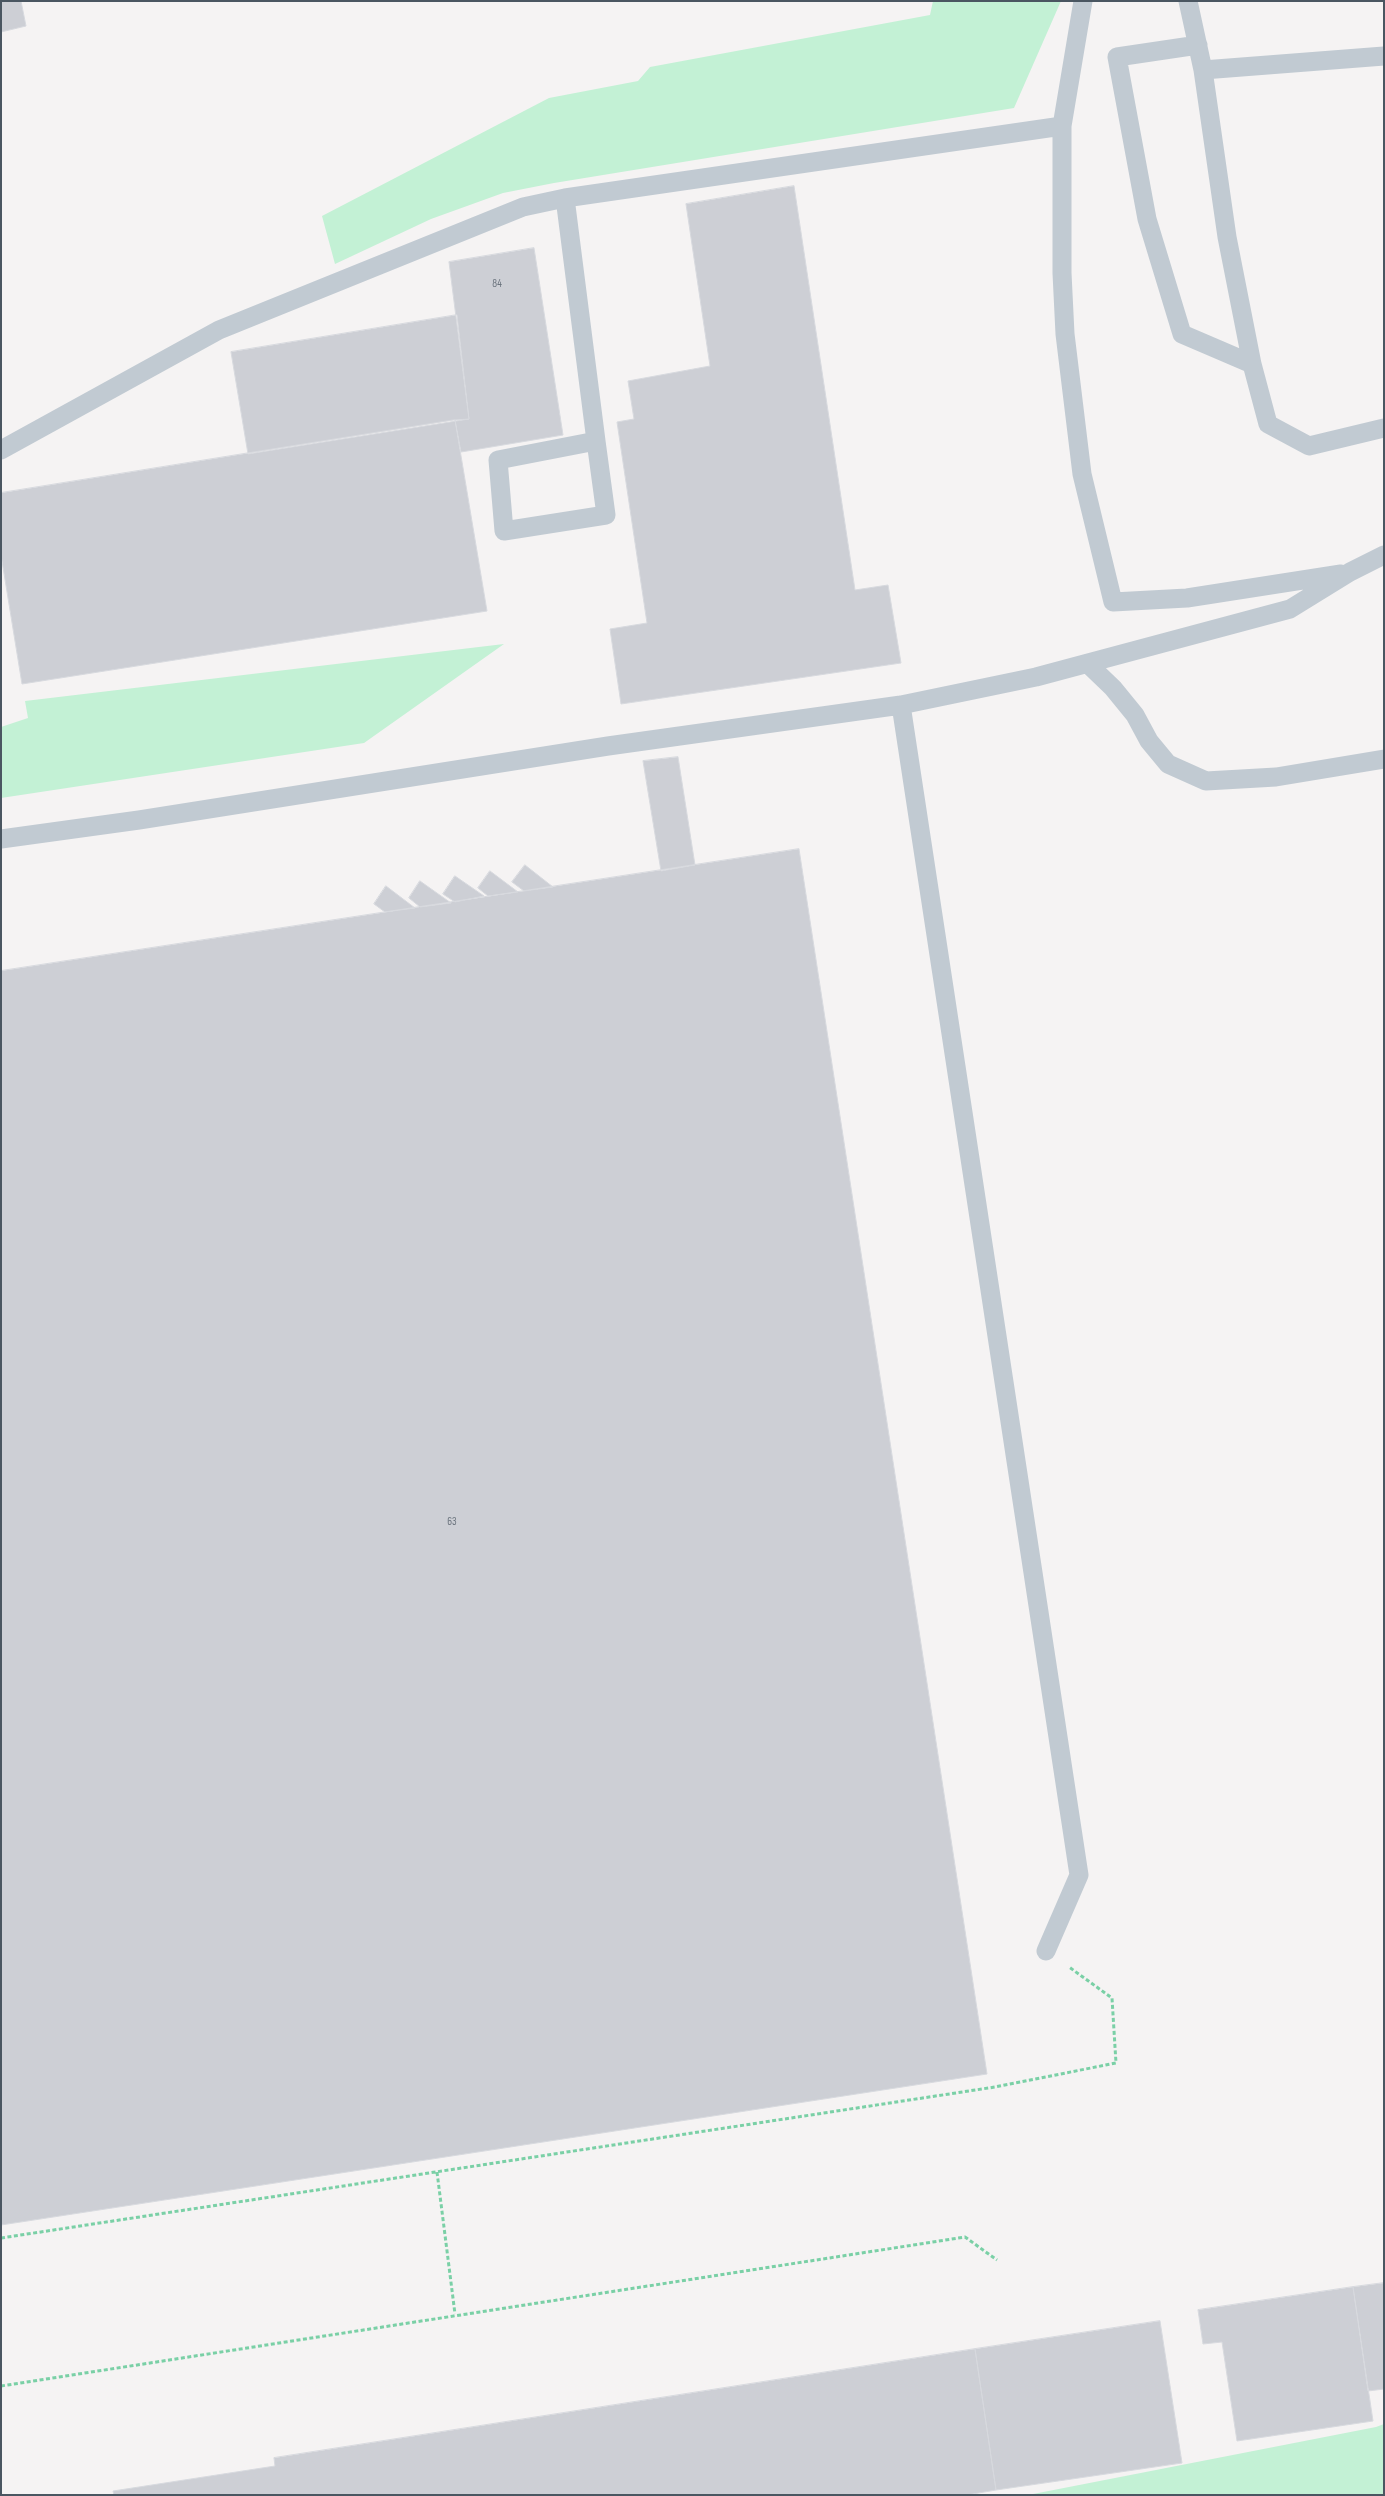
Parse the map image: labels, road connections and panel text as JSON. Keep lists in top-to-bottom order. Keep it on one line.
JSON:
{"house_numbers":["84","63"]}
